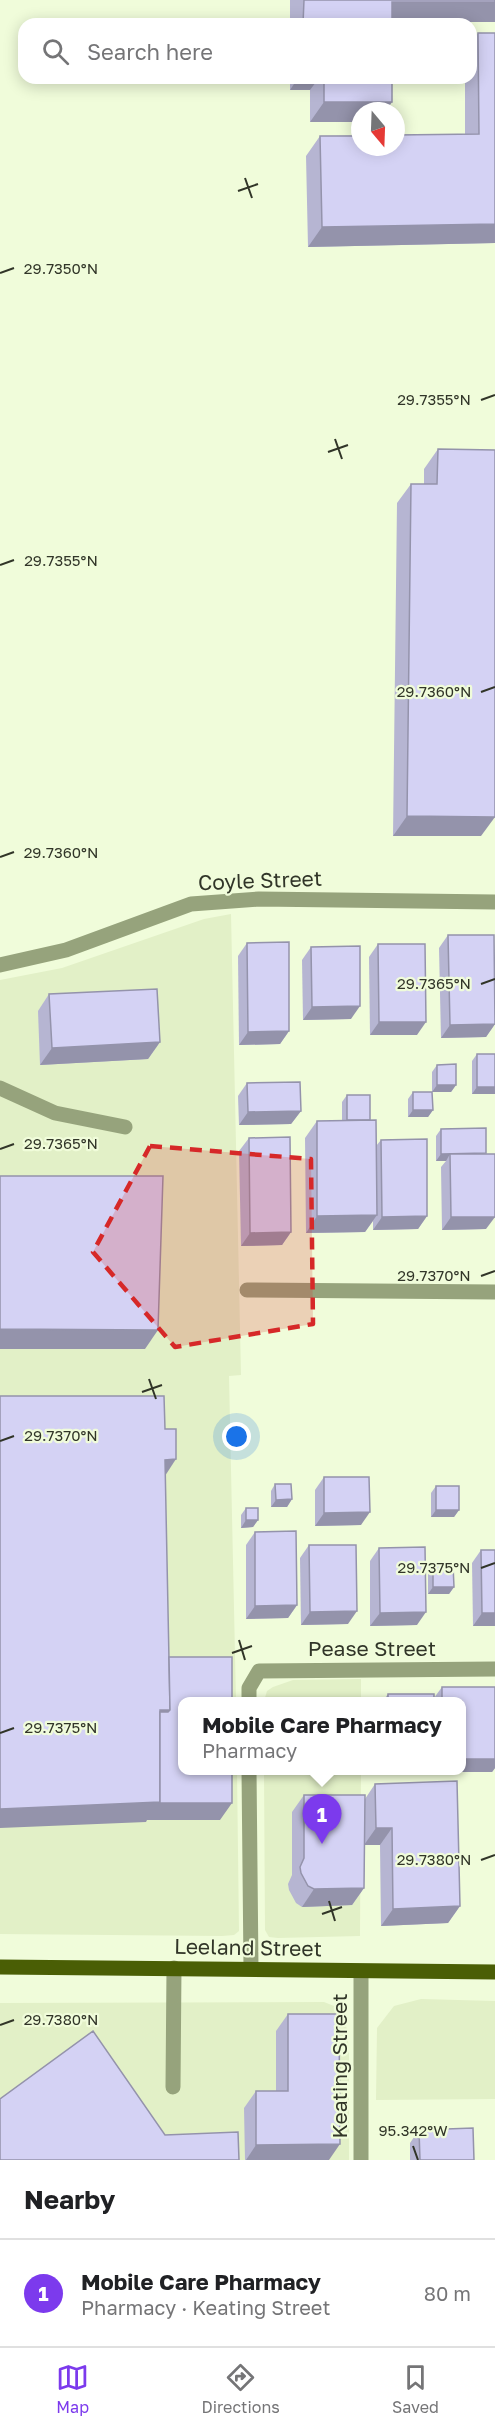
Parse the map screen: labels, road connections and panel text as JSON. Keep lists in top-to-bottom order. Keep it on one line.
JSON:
{"streets":{"main road":["Leeland Street"],"street":["Coyle Street","Pease Street","Keating Street"]},"crossings":[["Leeland Street","Keating Street"]],"north":"bottom","page":{"search":"Search here","popup":["Mobile Care Pharmacy","Pharmacy"],"pins":"1","heading":"Nearby","list":[{"mark":"1","name":"Mobile Care Pharmacy","note":"Pharmacy · Keating Street","value":"80 m"}],"nav":["Map","Directions","Saved"]},"coordinates":["29.7350°N","29.7355°N","29.7360°N","29.7365°N","29.7370°N","29.7375°N","29.7380°N","95.342°W"]}
